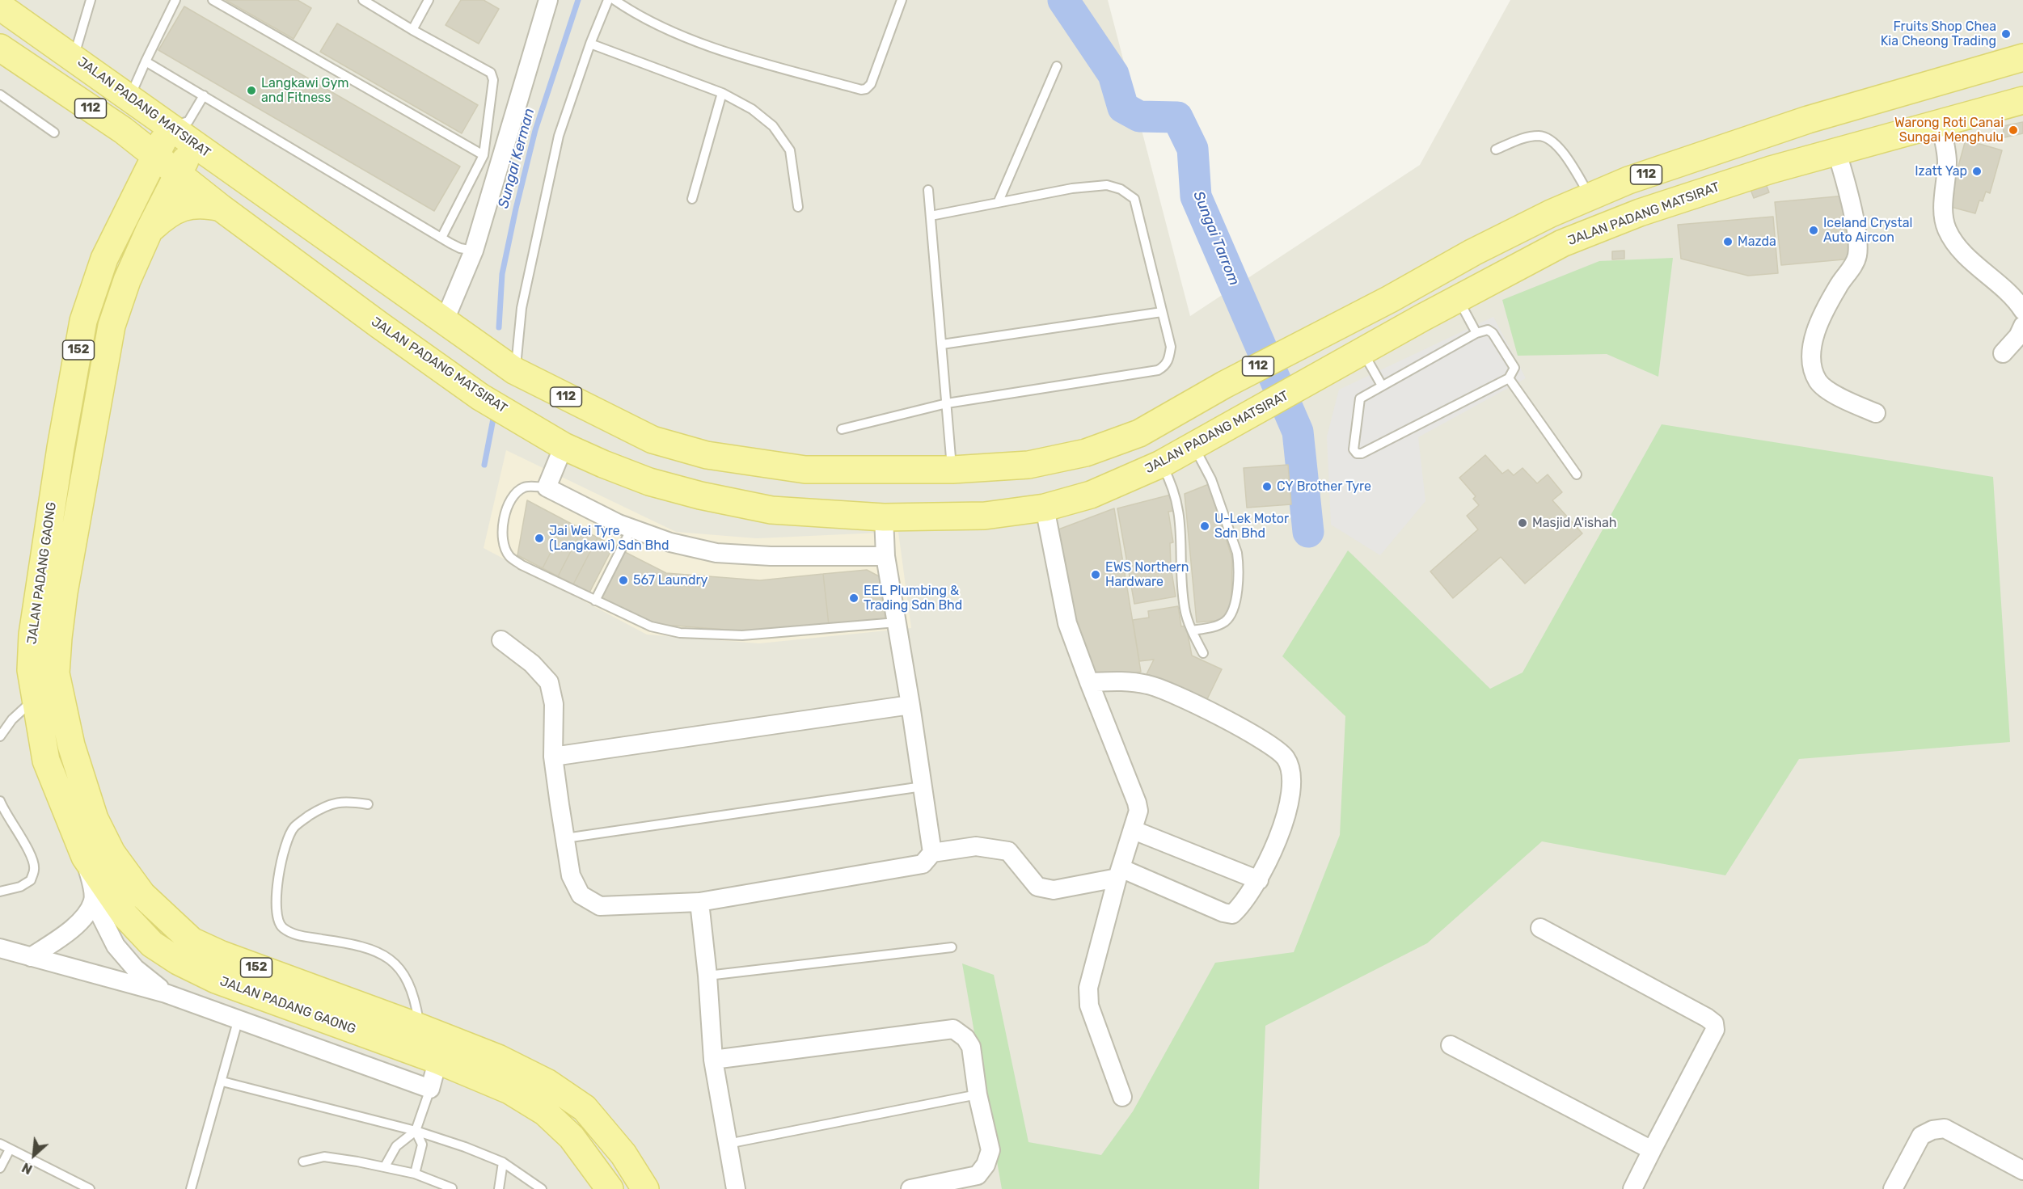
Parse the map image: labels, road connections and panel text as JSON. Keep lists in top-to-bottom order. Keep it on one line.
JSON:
{"streets":{"main road":["JALAN PADANG MATSIRAT","112","152","JALAN PADANG GAONG"]},"crossings":[["JALAN PADANG MATSIRAT","JALAN PADANG GAONG"]],"water":["Sungai Kerman","Sungai Tarrom"],"places":["Fruits Shop Chea Kia Cheong Trading","Langkawi Gym and Fitness","Warong Roti Canai Sungai Menghulu","Izatt Yap","Iceland Crystal Auto Aircon","Mazda","CY Brother Tyre","Masjid A'ishah","U-Lek Motor Sdn Bhd","Jai Wei Tyre (Langkawi) Sdn Bhd","EWS Northern Hardware","567 Laundry","EEL Plumbing & Trading Sdn Bhd"],"north":"bottom left"}
